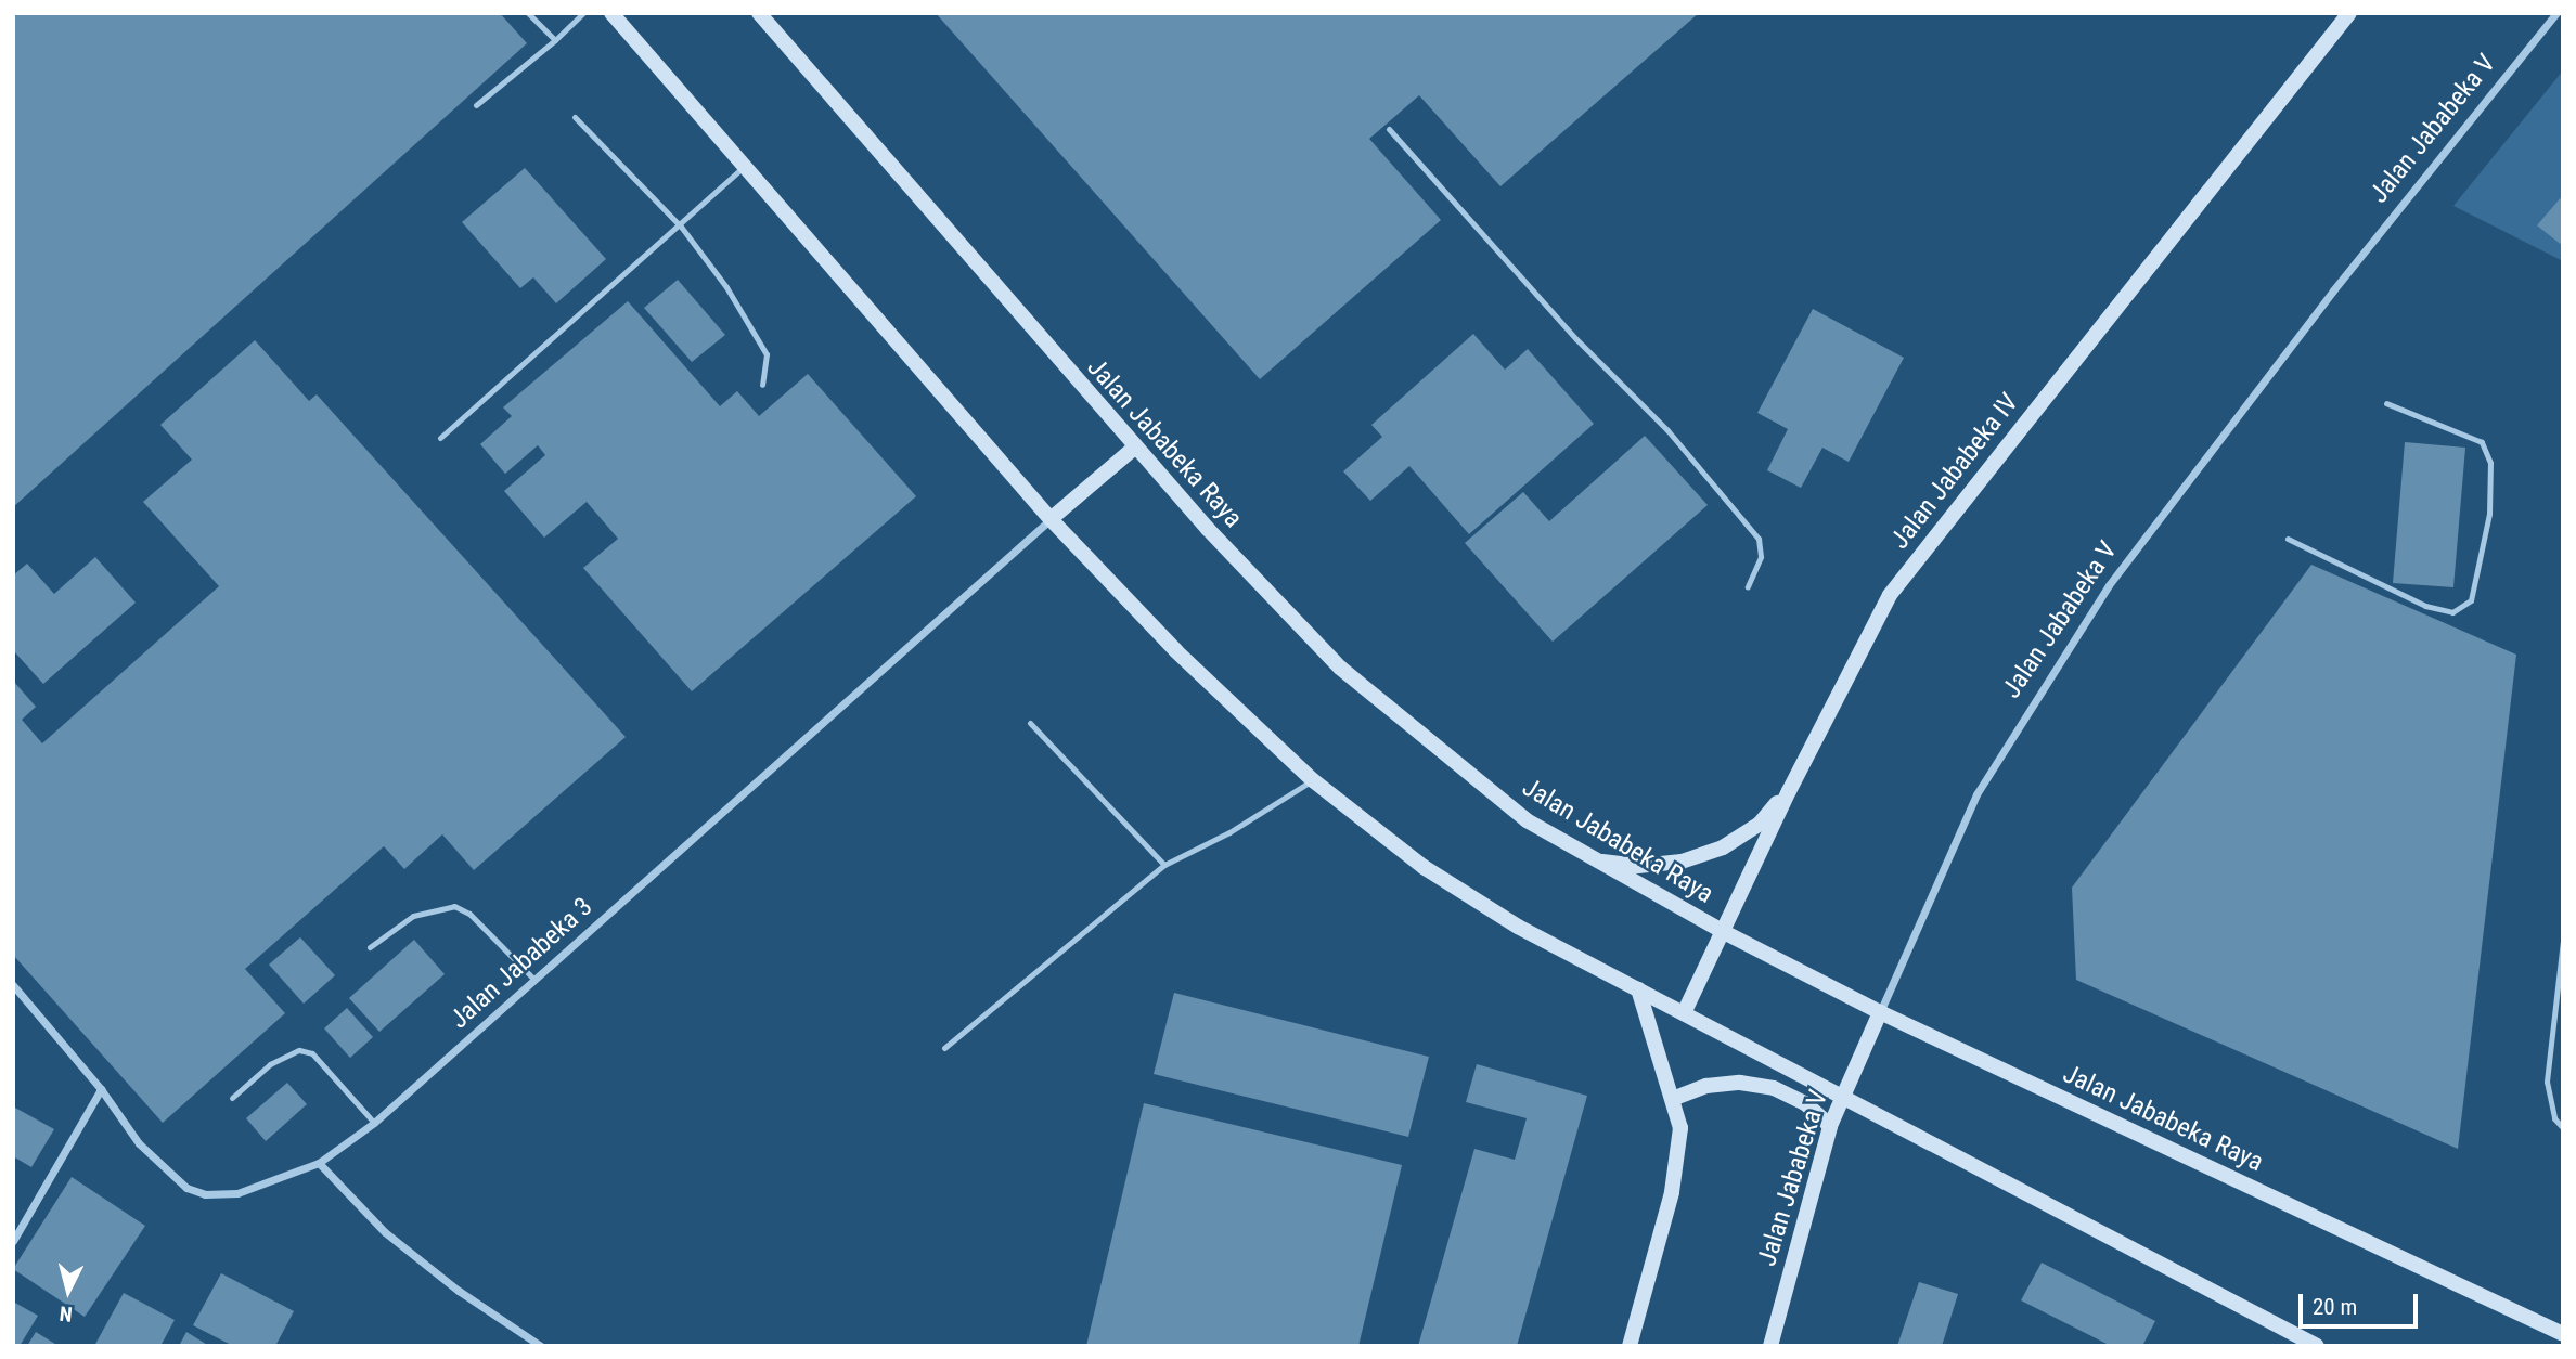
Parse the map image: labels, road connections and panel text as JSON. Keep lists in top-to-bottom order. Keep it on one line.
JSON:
{"streets":{"main road":["Jalan Jababeka V","Jalan Jababeka Raya","Jalan Jababeka IV"],"street":["Jalan Jababeka 3"]},"crossings":[["Jalan Jababeka V","Jalan Jababeka Raya"],["Jalan Jababeka Raya","Jalan Jababeka IV"]],"scale_bar":"20 m","north":"bottom"}
